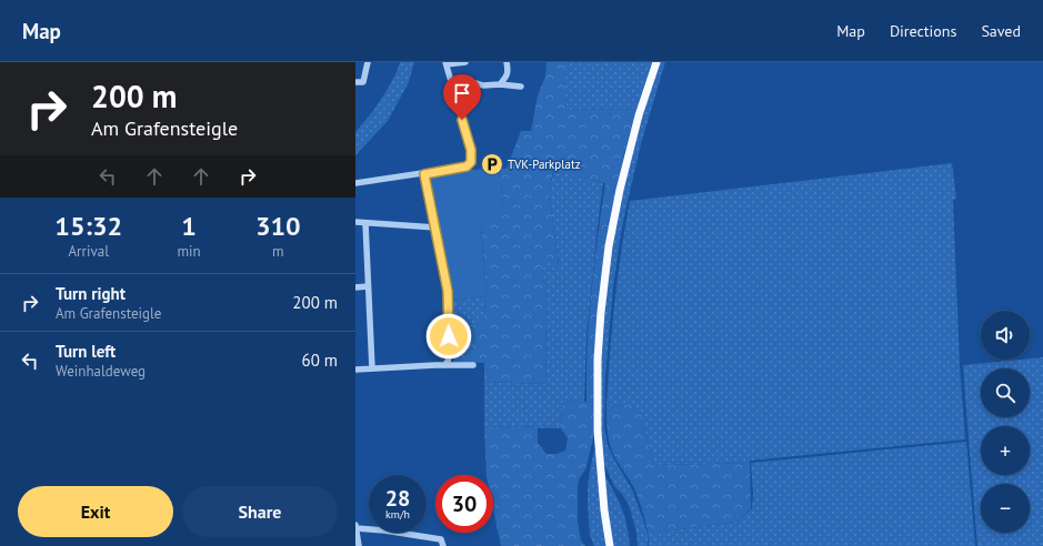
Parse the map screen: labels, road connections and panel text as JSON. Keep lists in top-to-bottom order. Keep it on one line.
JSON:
{"places":{"parking":["TVK-Parkplatz"]},"page":{"header":"Map","nav":["Map","Directions","Saved"],"turn":["200 m","Am Grafensteigle"],"eta":["15:32","Arrival","1","min","310","m"],"list":[{"name":"Turn right","note":"Am Grafensteigle","value":"200 m"},{"name":"Turn left","note":"Weinhaldeweg","value":"60 m"}],"map_buttons":["+","−"],"speed":"28 km/h","limit":"30","buttons":["Exit","Share"]}}
